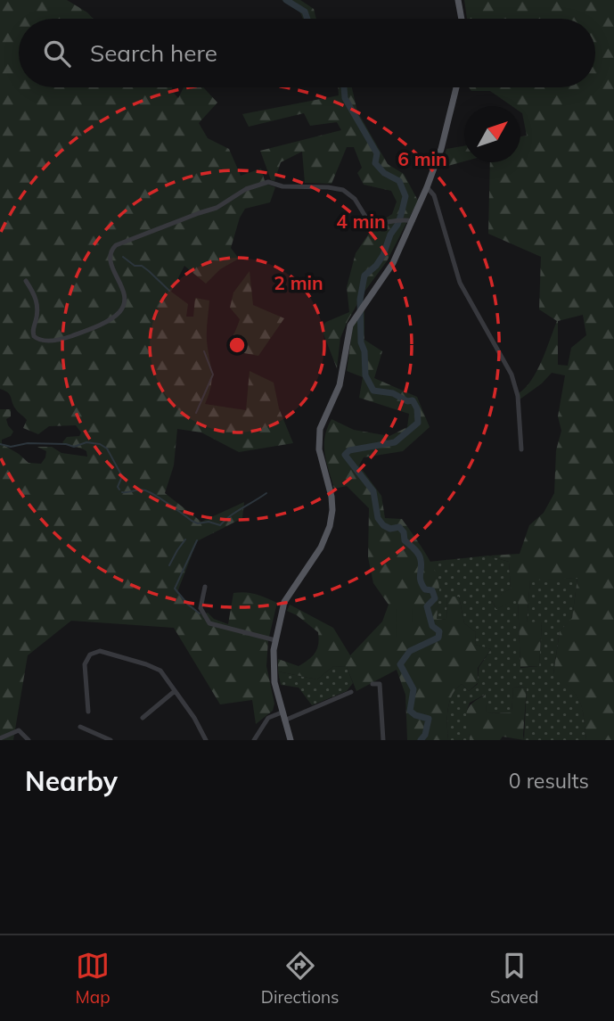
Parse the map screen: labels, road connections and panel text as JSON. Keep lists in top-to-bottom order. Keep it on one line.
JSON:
{"north":"top right","page":{"search":"Search here","heading":["Nearby","0 results"],"nav":["Map","Directions","Saved"]},"rings":["6 min","4 min","2 min"]}
